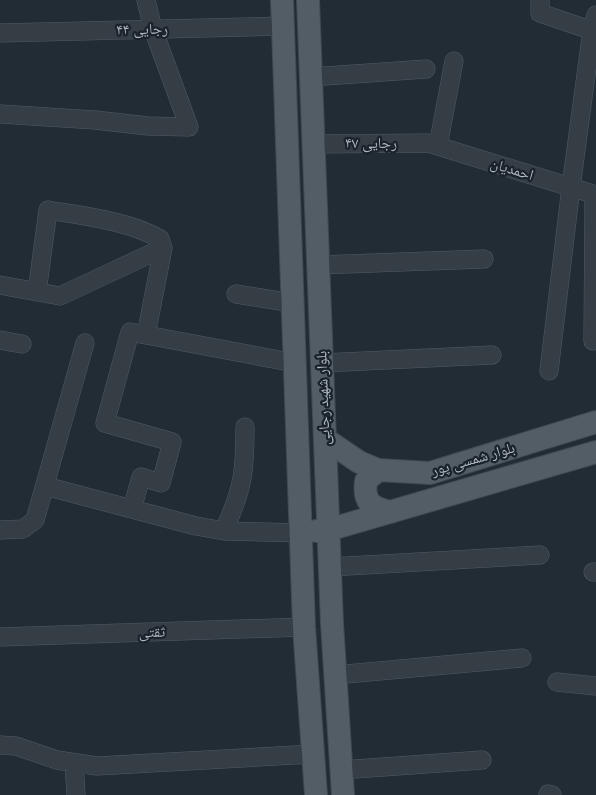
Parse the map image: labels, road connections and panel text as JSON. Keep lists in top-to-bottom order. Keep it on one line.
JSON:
{"streets":{"main road":["بلوار شهید رجایی","بلوار شمسی پور"],"street":["رجایی ۴۴","رجایی ۴۷","احمدیان","ثقتی"]},"crossings":[["رجایی ۴۴","بلوار شهید رجایی"],["رجایی ۴۷","احمدیان"],["رجایی ۴۷","بلوار شهید رجایی"],["بلوار شهید رجایی","بلوار شمسی پور"],["بلوار شهید رجایی","ثقتی"]]}
